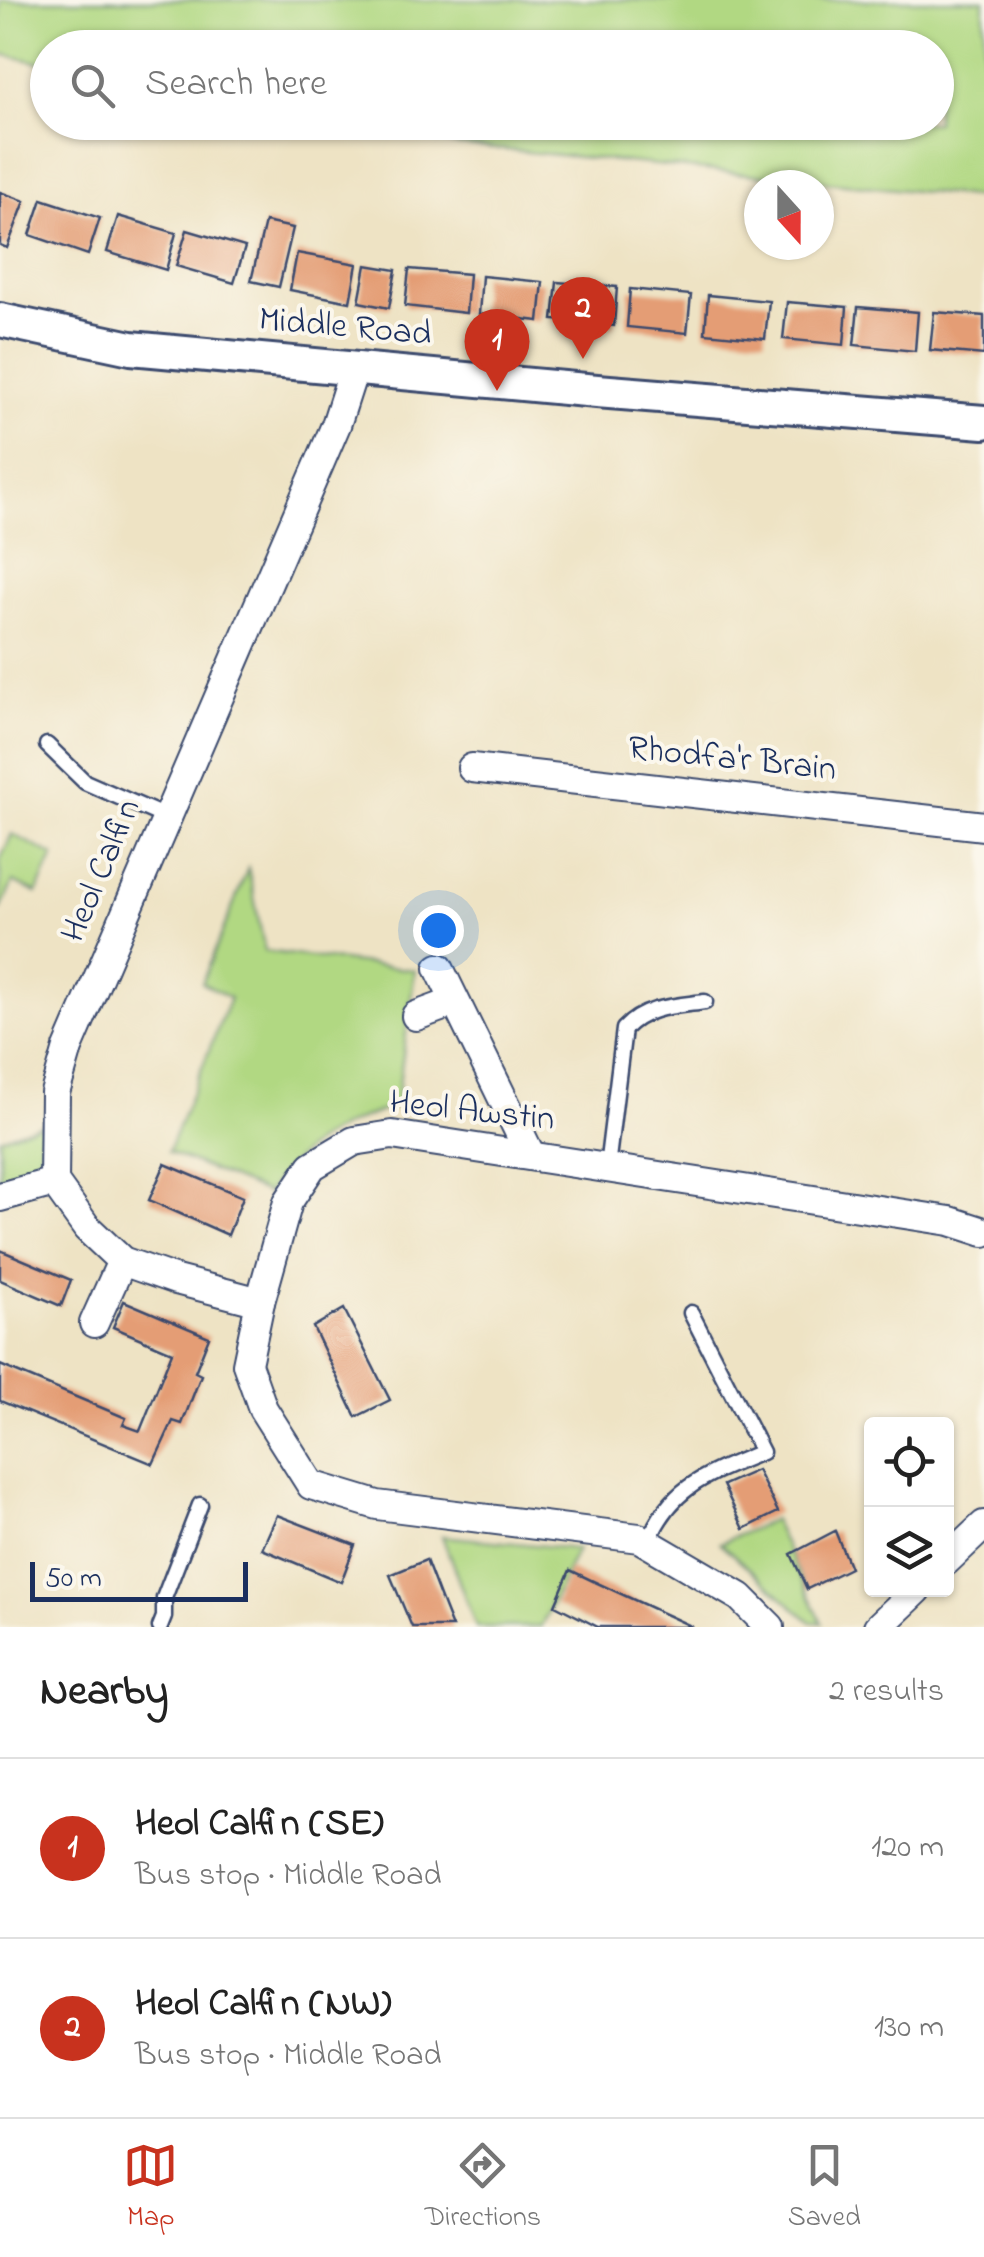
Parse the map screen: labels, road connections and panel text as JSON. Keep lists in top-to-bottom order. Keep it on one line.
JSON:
{"streets":{"street":["Middle Road","Rhodfa'r Brain","Heol Calfin","Heol Awstin"]},"crossings":[["Middle Road","Heol Calfin"]],"scale_bar":"50 m","north":"bottom","page":{"search":"Search here","pins":["2","1"],"scale":"50 m","heading":["Nearby","2 results"],"list":[{"mark":"1","name":"Heol Calfin (SE)","note":"Bus stop · Middle Road","value":"120 m"},{"mark":"2","name":"Heol Calfin (NW)","note":"Bus stop · Middle Road","value":"130 m"}],"nav":["Map","Directions","Saved"]}}
